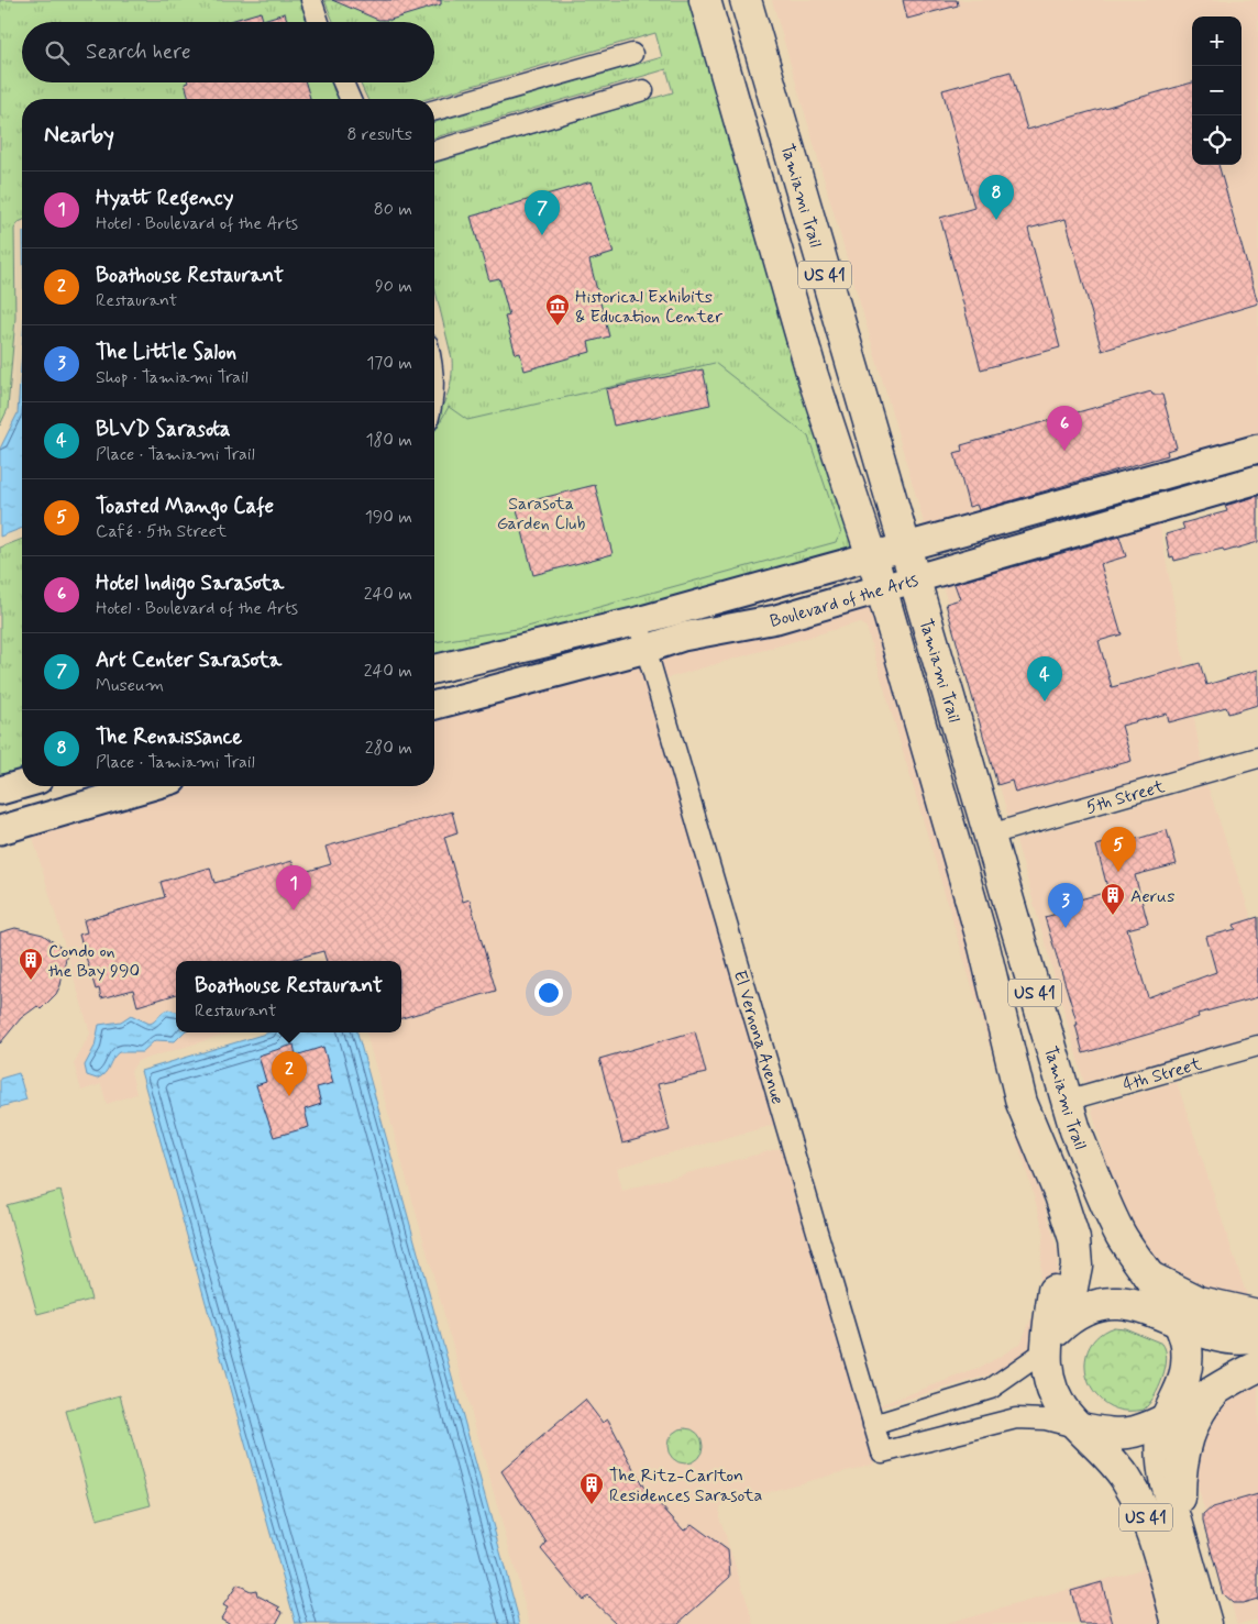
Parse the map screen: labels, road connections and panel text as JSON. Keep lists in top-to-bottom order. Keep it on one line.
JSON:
{"streets":{"main road":["Tamiami Trail","US 41"],"street":["Boulevard of the Arts","5th Street","El Vernona Avenue","4th Street"]},"crossings":[["Tamiami Trail","US 41"],["Tamiami Trail","Boulevard of the Arts"],["Tamiami Trail","5th Street"],["Tamiami Trail","El Vernona Avenue"],["Tamiami Trail","4th Street"],["US 41","El Vernona Avenue"],["Boulevard of the Arts","El Vernona Avenue"]],"parks":["Sarasota Garden Club"],"places":{"museum":["Historical Exhibits & Education Center"],"building":["Aerus","Condo on the Bay 990","The Ritz-Carlton Residences Sarasota"]},"page":{"map_buttons":["+","−"],"search":"Search here","heading":["Nearby","8 results"],"list":[{"mark":"1","name":"Hyatt Regency","note":"Hotel · Boulevard of the Arts","value":"80 m"},{"mark":"2","name":"Boathouse Restaurant","note":"Restaurant","value":"90 m"},{"mark":"3","name":"The Little Salon","note":"Shop · Tamiami Trail","value":"170 m"},{"mark":"4","name":"BLVD Sarasota","note":"Place · Tamiami Trail","value":"180 m"},{"mark":"5","name":"Toasted Mango Cafe","note":"Café · 5th Street","value":"190 m"},{"mark":"6","name":"Hotel Indigo Sarasota","note":"Hotel · Boulevard of the Arts","value":"240 m"},{"mark":"7","name":"Art Center Sarasota","note":"Museum","value":"240 m"},{"mark":"8","name":"The Renaissance","note":"Place · Tamiami Trail","value":"280 m"}],"pins":["8","7","6","4","5","1","3","2"],"popup":["Boathouse Restaurant","Restaurant"]}}
